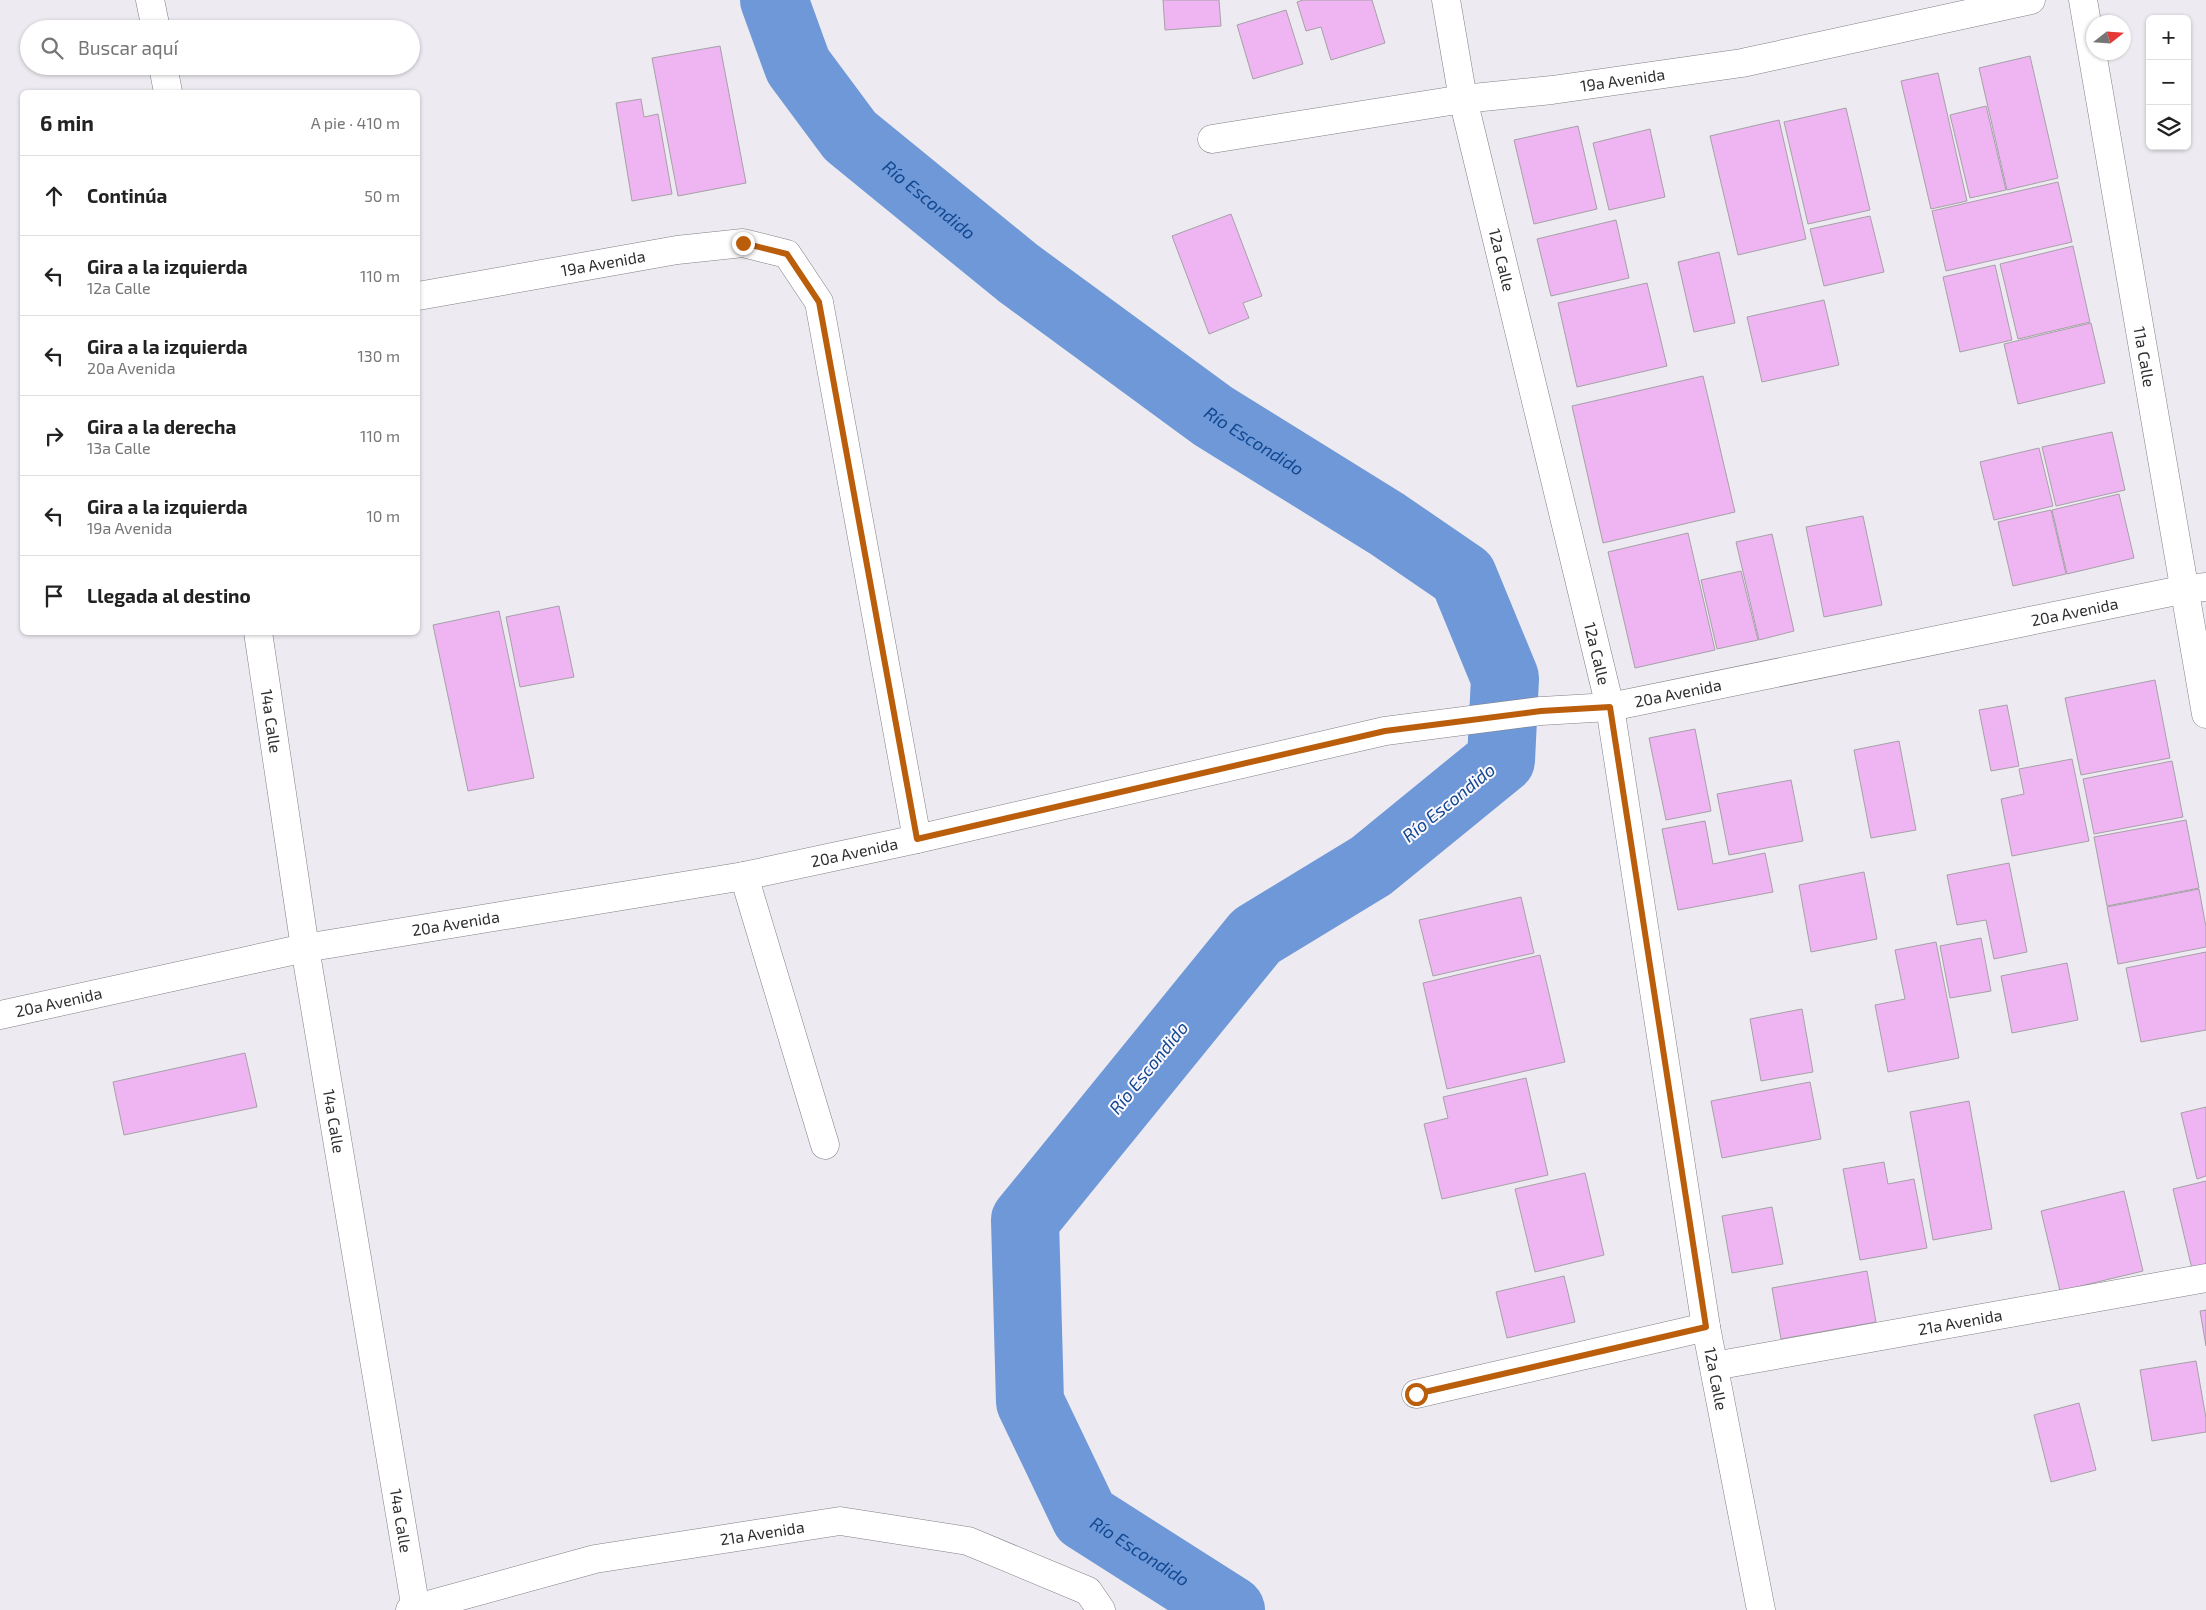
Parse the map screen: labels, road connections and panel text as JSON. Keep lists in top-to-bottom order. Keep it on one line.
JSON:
{"streets":{"street":["19a Avenida","12a Calle","11a Calle","20a Avenida","14a Calle","21a Avenida"]},"crossings":[["19a Avenida","12a Calle"],["19a Avenida","20a Avenida"],["12a Calle","20a Avenida"],["12a Calle","21a Avenida"],["11a Calle","20a Avenida"],["20a Avenida","14a Calle"],["14a Calle","21a Avenida"]],"water":["Río Escondido"],"north":"right","page":{"map_buttons":["+","−"],"search":"Buscar aquí","heading":["6 min","A pie · 410 m"],"list":[["Continúa","50 m"],["Gira a la izquierda","12a Calle","110 m"],["Gira a la izquierda","20a Avenida","130 m"],["Gira a la derecha","13a Calle","110 m"],["Gira a la izquierda","19a Avenida","10 m"],"Llegada al destino"]}}
